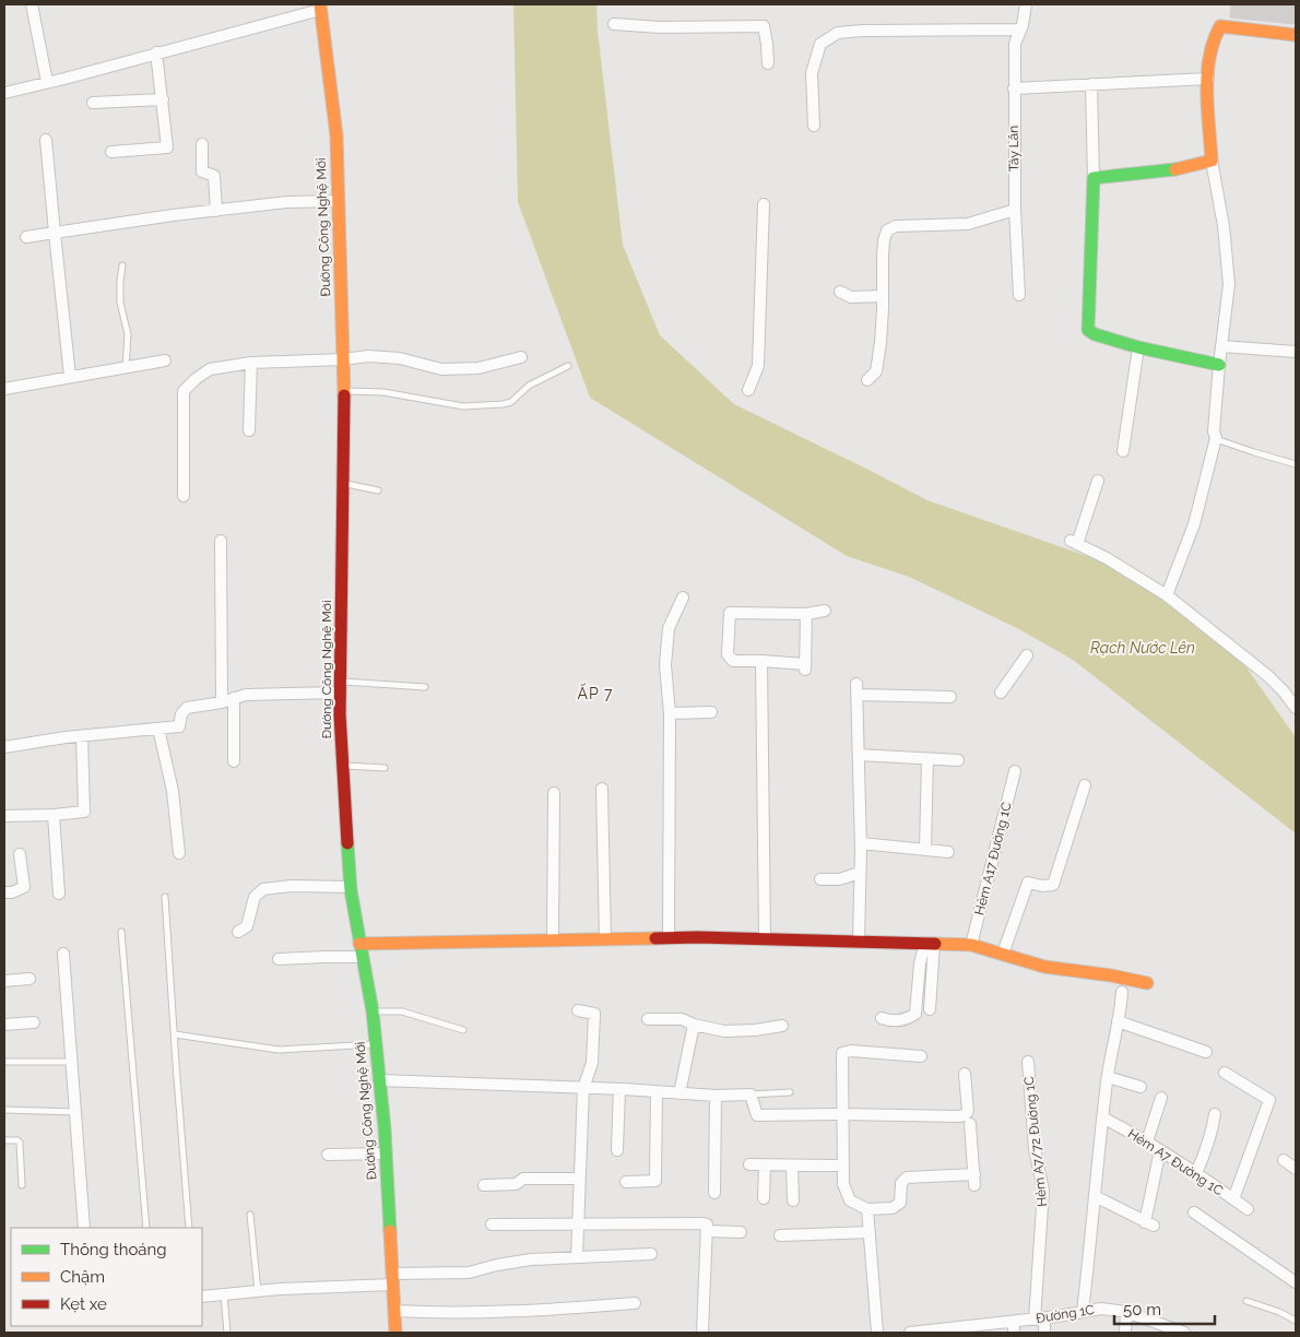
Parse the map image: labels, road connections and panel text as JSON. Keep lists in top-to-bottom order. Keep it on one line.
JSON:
{"streets":{"street":["Tây Lân","Đường Công Nghệ Mới","Hẻm A17 Đường 1C","Hẻm A7/72 Đường 1C","Hẻm A7 Đường 1C","Đường 1C"]},"crossings":[["Hẻm A7/72 Đường 1C","Đường 1C"]],"districts":["ẤP 7"],"water":["Rạch Nước Lên"],"legend":["Thông thoáng","Chậm","Kẹt xe"],"scale_bar":"50 m"}
